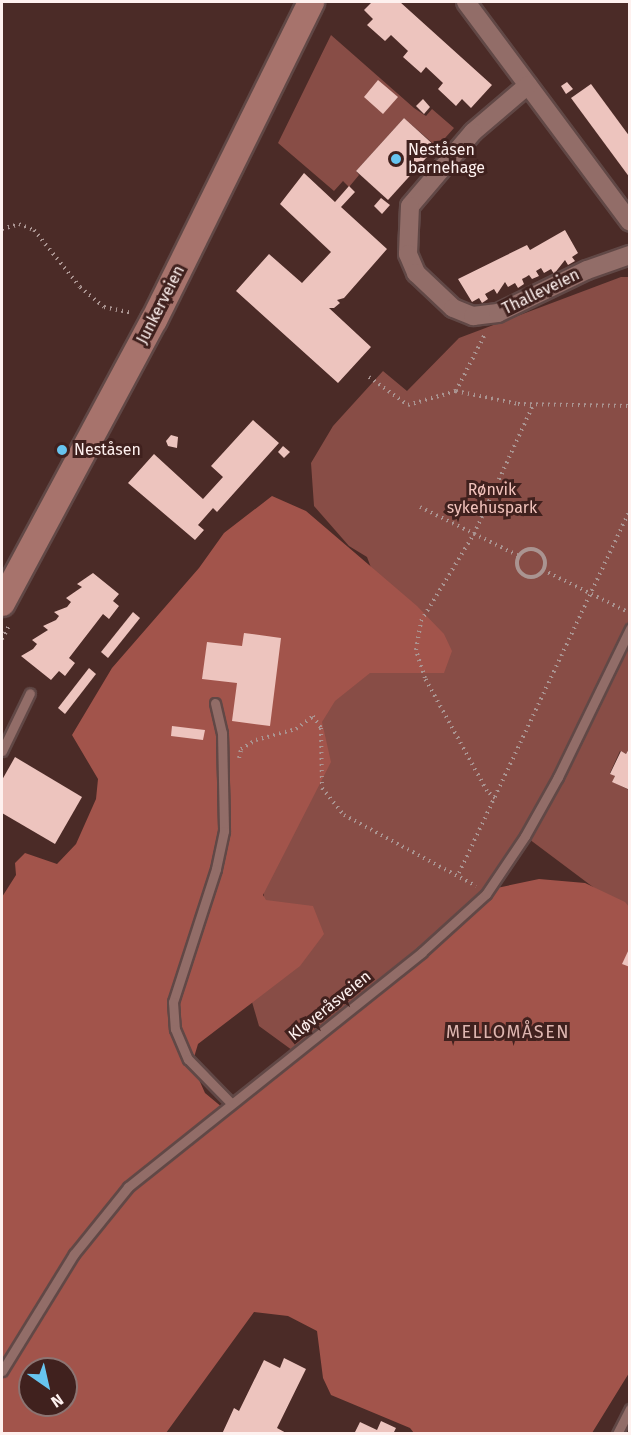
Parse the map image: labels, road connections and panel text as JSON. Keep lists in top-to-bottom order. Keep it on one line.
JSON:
{"streets":{"street":["Thalleveien","Junkerveien"],"lane":["Kløveråsveien"]},"districts":["MELLOMÅSEN"],"parks":["Rønvik sykehuspark"],"places":["Neståsen barnehage","Neståsen"],"north":"bottom right"}
